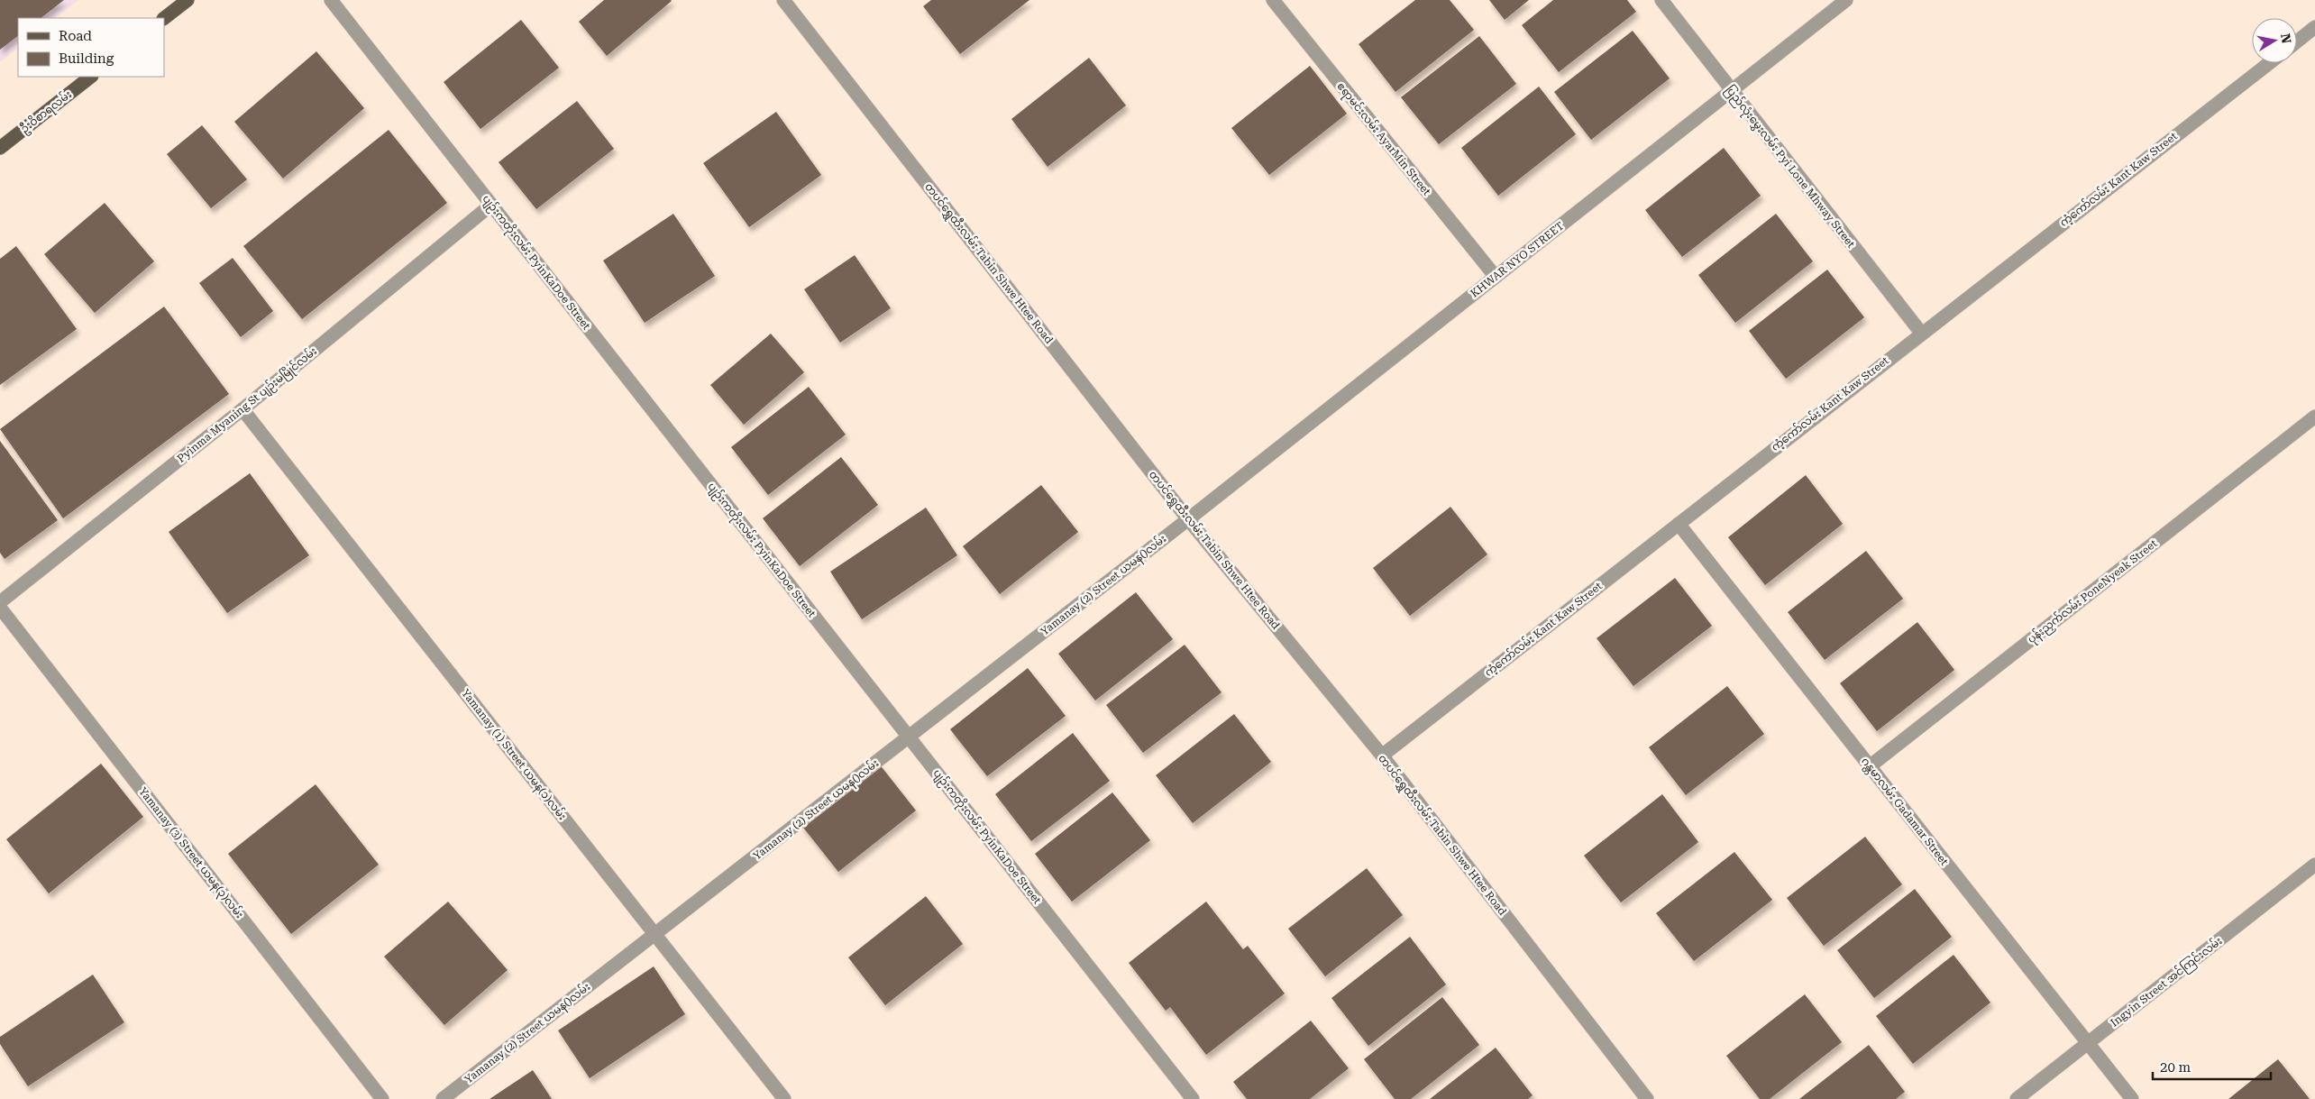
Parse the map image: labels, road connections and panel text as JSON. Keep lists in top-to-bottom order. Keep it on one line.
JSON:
{"streets":{"main road":["ဦးဝိစာရလမ်း"],"street":["ဧရာမင်းလမ်း AyarMin Street","ပြည်လုံးမွှေးလမ်း Pyi Lone Mhway Street","ကံ့ကော်လမ်း Kant Kaw Street","KHWAR NYO STREET","ပျဉ်းကတိုးလမ်း PyinKaDoe Street","တပင်ရွှေထီးလမ်း Tabin Shwe Htee Road","Pyinma Myaning St ပျဉ်းမမြိုင်လမ်း","Yamanay (2) Street ယမန()လမ်း","ပုန်းညှက်လမ်း PoneNyeak Street","Yamanay (1) Street ယမန(၁)လမ်း","ဂန္တမာလမ်း Gadamar Street","Yamanay (3) Street ယမန(၃)လမ်း","Ingyin Street အင်ကြင်းလမ်း"]},"crossings":[["ဧရာမင်းလမ်း AyarMin Street","KHWAR NYO STREET"],["ပြည်လုံးမွှေးလမ်း Pyi Lone Mhway Street","ကံ့ကော်လမ်း Kant Kaw Street"],["ပြည်လုံးမွှေးလမ်း Pyi Lone Mhway Street","KHWAR NYO STREET"],["ကံ့ကော်လမ်း Kant Kaw Street","တပင်ရွှေထီးလမ်း Tabin Shwe Htee Road"],["ကံ့ကော်လမ်း Kant Kaw Street","ဂန္တမာလမ်း Gadamar Street"],["KHWAR NYO STREET","တပင်ရွှေထီးလမ်း Tabin Shwe Htee Road"],["KHWAR NYO STREET","Yamanay (2) Street ယမန()လမ်း"],["ပျဉ်းကတိုးလမ်း PyinKaDoe Street","Pyinma Myaning St ပျဉ်းမမြိုင်လမ်း"],["ပျဉ်းကတိုးလမ်း PyinKaDoe Street","Yamanay (2) Street ယမန()လမ်း"],["တပင်ရွှေထီးလမ်း Tabin Shwe Htee Road","Yamanay (2) Street ယမန()လမ်း"],["Pyinma Myaning St ပျဉ်းမမြိုင်လမ်း","Yamanay (1) Street ယမန(၁)လမ်း"],["Yamanay (2) Street ယမန()လမ်း","Yamanay (1) Street ယမန(၁)လမ်း"],["ပုန်းညှက်လမ်း PoneNyeak Street","ဂန္တမာလမ်း Gadamar Street"],["ဂန္တမာလမ်း Gadamar Street","Ingyin Street အင်ကြင်းလမ်း"]],"legend":["Road","Building"],"scale_bar":"20 m","north":"right"}
